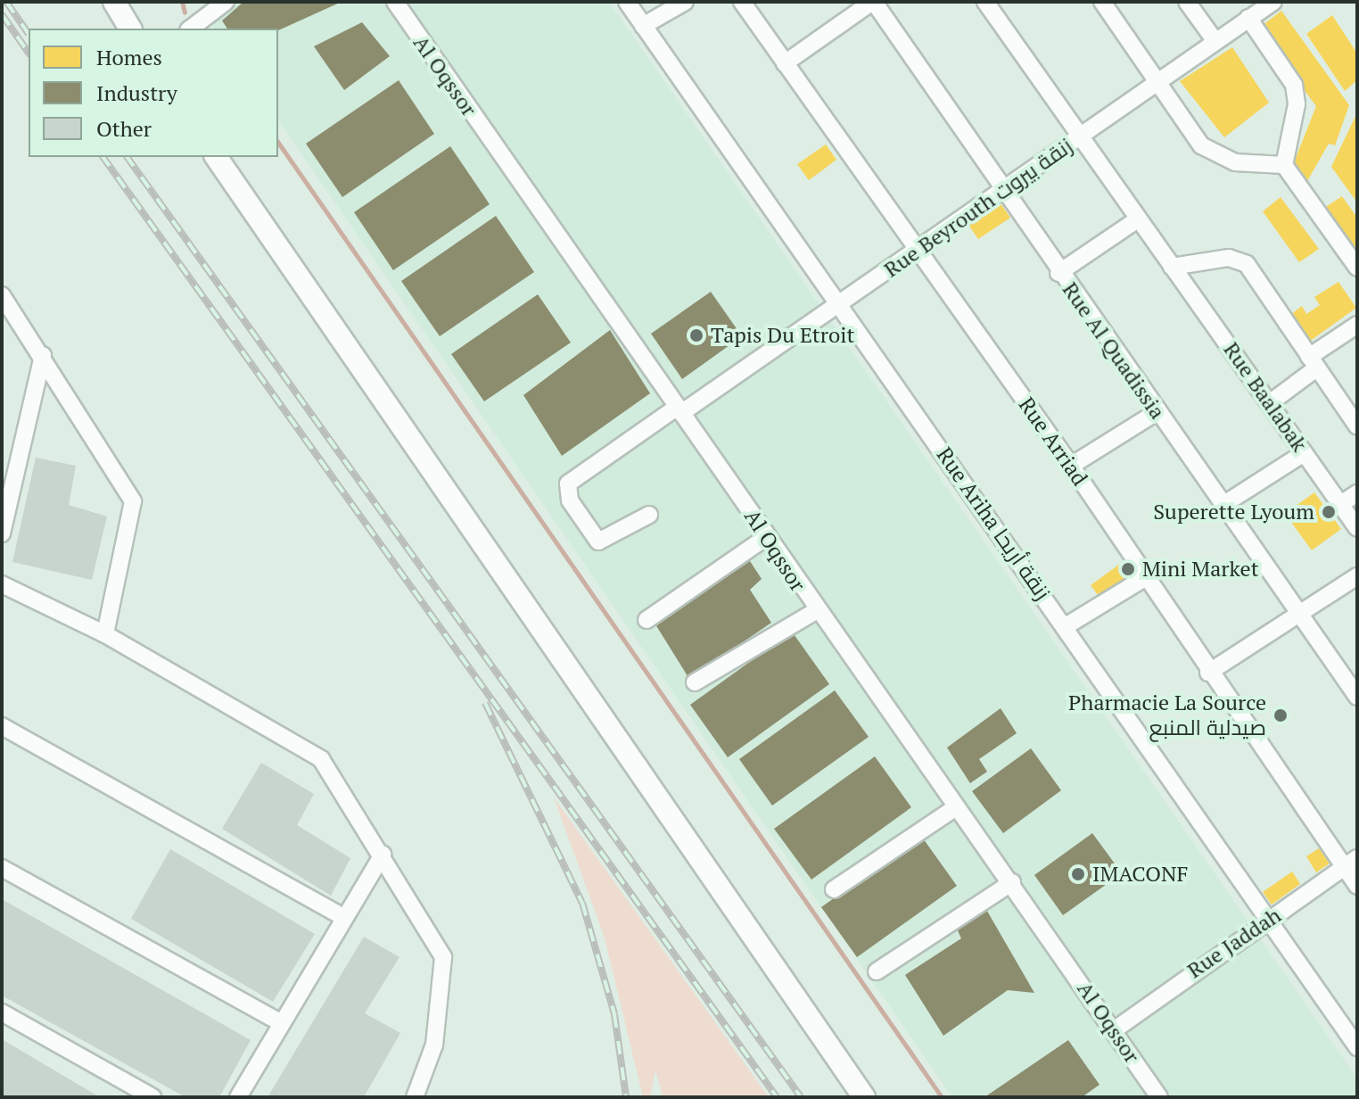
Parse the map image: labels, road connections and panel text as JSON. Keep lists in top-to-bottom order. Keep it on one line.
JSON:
{"streets":{"street":["Al Oqssor","Rue Beyrouth زنقة بيروت","Rue Al Quadissia","Rue Baalabak","Rue Arriad","Rue Ariha زنقة أريحا","Rue Jaddah"]},"crossings":[["Al Oqssor","Rue Beyrouth زنقة بيروت"],["Al Oqssor","Rue Jaddah"],["Rue Beyrouth زنقة بيروت","Rue Al Quadissia"],["Rue Beyrouth زنقة بيروت","Rue Baalabak"],["Rue Beyrouth زنقة بيروت","Rue Arriad"],["Rue Beyrouth زنقة بيروت","Rue Ariha زنقة أريحا"],["Rue Arriad","Rue Jaddah"],["Rue Ariha زنقة أريحا","Rue Jaddah"]],"places":["Tapis Du Etroit","Superette Lyoum","Mini Market","Pharmacie La Source صيدلية المنبع","IMACONF"],"legend":["Homes","Industry","Other"]}
